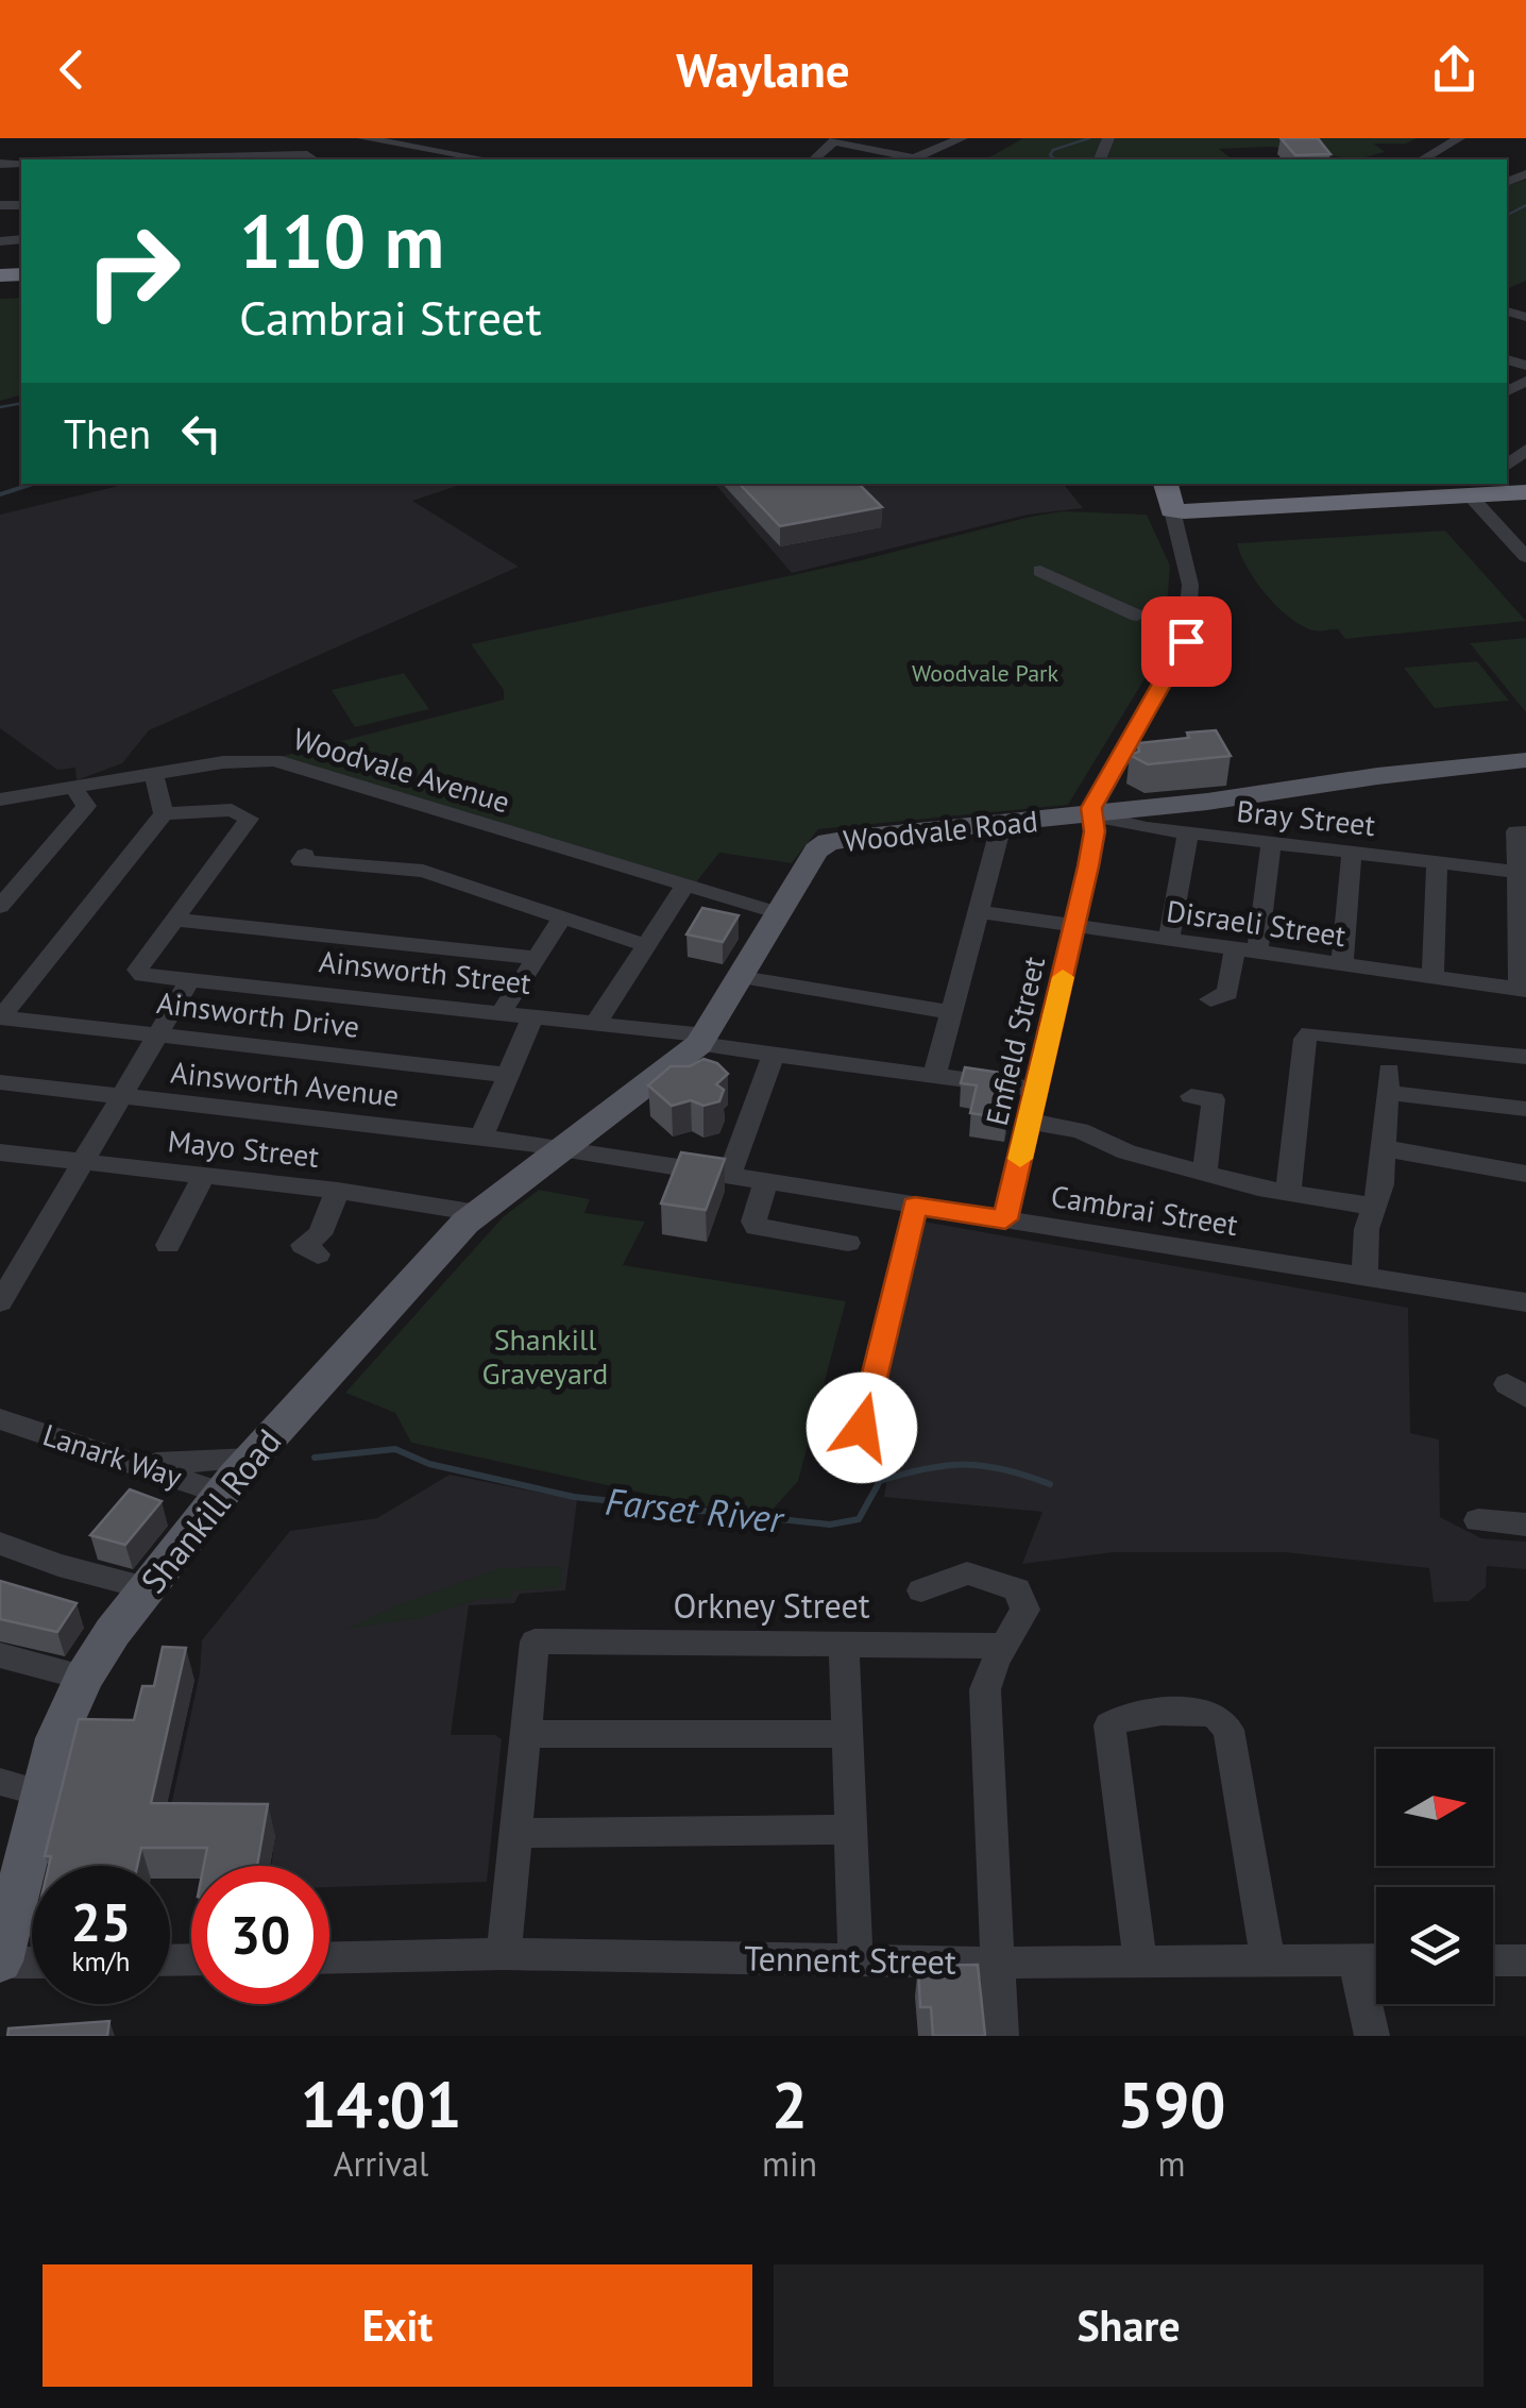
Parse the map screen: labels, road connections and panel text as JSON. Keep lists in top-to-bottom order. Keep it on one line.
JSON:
{"streets":{"main road":["Woodvale Road","Shankill Road"],"street":["Woodvale Avenue","Bray Street","Disraeli Street","Ainsworth Street","Ainsworth Drive","Enfield Street","Ainsworth Avenue","Mayo Street","Cambrai Street","Lanark Way","Orkney Street","Tennent Street"]},"crossings":[["Woodvale Avenue","Woodvale Road"],["Bray Street","Woodvale Road"],["Woodvale Road","Ainsworth Street"],["Woodvale Road","Enfield Street"],["Woodvale Road","Ainsworth Avenue"],["Woodvale Road","Cambrai Street"],["Woodvale Road","Shankill Road"],["Disraeli Street","Enfield Street"],["Ainsworth Street","Enfield Street"],["Enfield Street","Cambrai Street"],["Ainsworth Avenue","Cambrai Street"],["Ainsworth Avenue","Shankill Road"],["Mayo Street","Shankill Road"],["Cambrai Street","Shankill Road"],["Lanark Way","Shankill Road"]],"water":["Farset River"],"parks":["Woodvale Park","Shankill Graveyard"],"north":"right","page":{"header":"Waylane","turn":["110 m","Cambrai Street"],"then":"Then","speed":"25 km/h","limit":"30","eta":["14:01","Arrival","2","min","590","m"],"buttons":["Exit","Share"]}}
